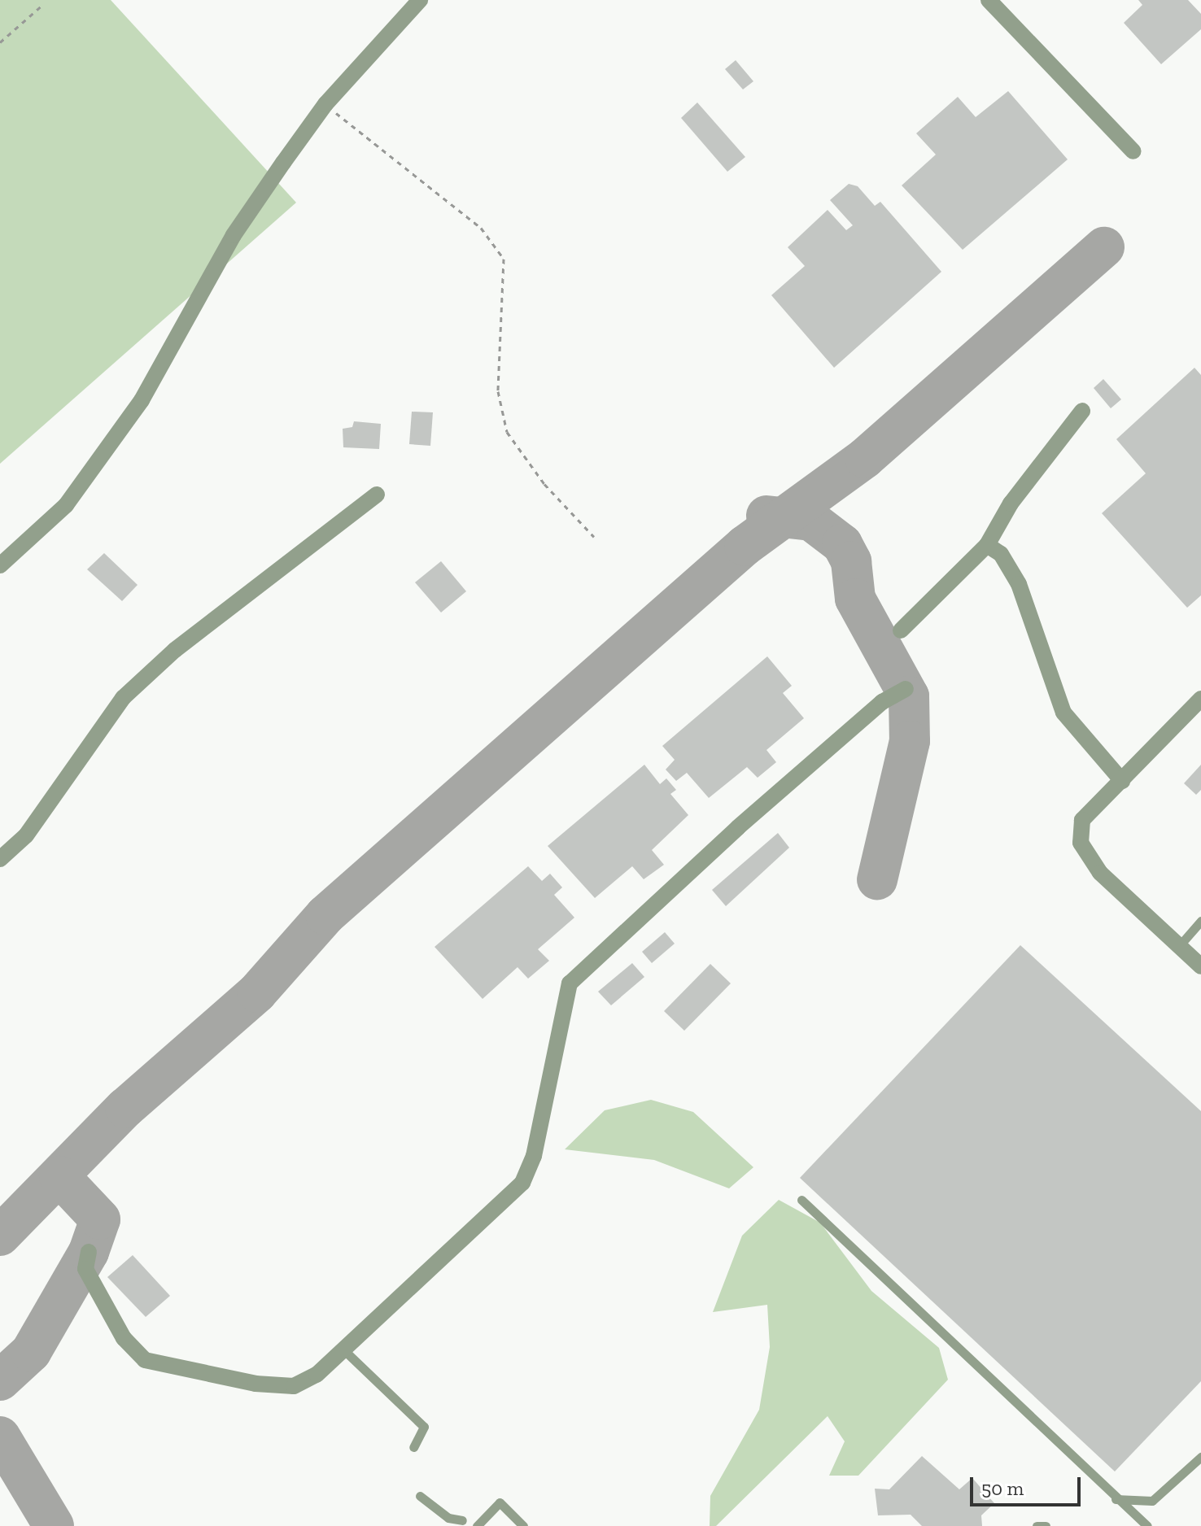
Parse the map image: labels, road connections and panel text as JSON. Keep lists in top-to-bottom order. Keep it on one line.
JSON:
{"scale_bar":"50 m"}
